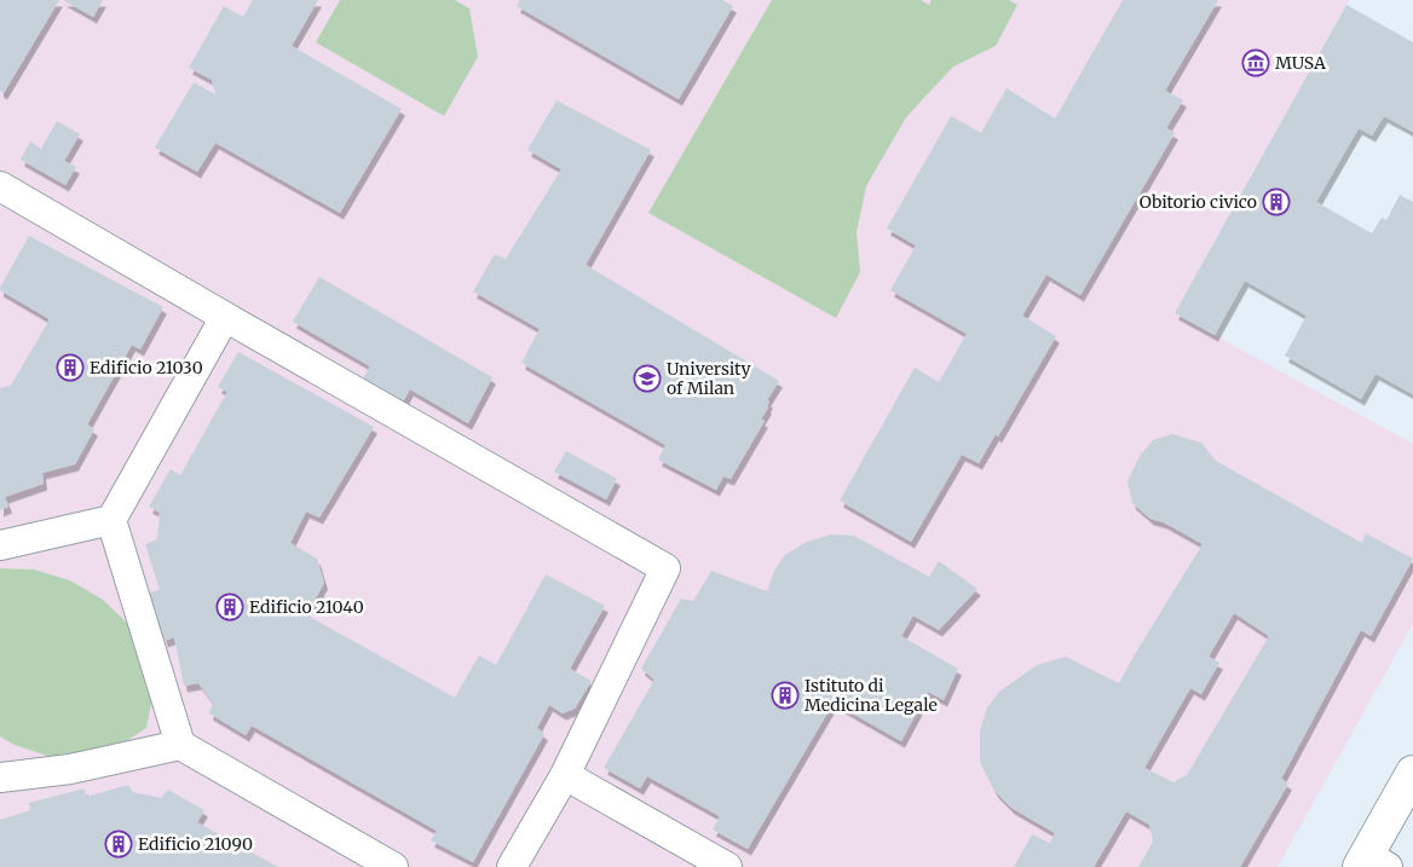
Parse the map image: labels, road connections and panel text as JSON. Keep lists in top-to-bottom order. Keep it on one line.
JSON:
{"places":{"museum":["MUSA"],"building":["Obitorio civico","Edificio 21030","Edificio 21040","Istituto di Medicina Legale","Edificio 21090"],"school or university":["University of Milan"]}}
